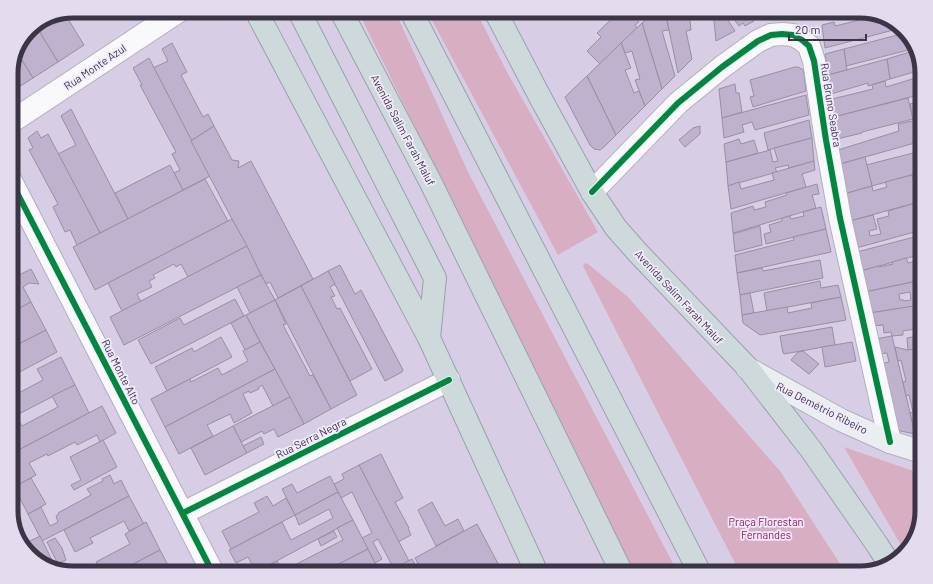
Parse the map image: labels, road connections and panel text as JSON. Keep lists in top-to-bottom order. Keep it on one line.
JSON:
{"streets":{"highway":["Avenida Salim Farah Maluf"],"main road":["Rua Demétrio Ribeiro"],"street":["Rua Monte Azul","Rua Bruno Seabra","Rua Monte Alto","Rua Serra Negra"]},"crossings":[["Rua Bruno Seabra","Avenida Salim Farah Maluf"],["Rua Bruno Seabra","Rua Demétrio Ribeiro"],["Avenida Salim Farah Maluf","Rua Demétrio Ribeiro"],["Rua Monte Alto","Rua Serra Negra"]],"parks":["Praça Florestan Fernandes"],"scale_bar":"20 m"}
